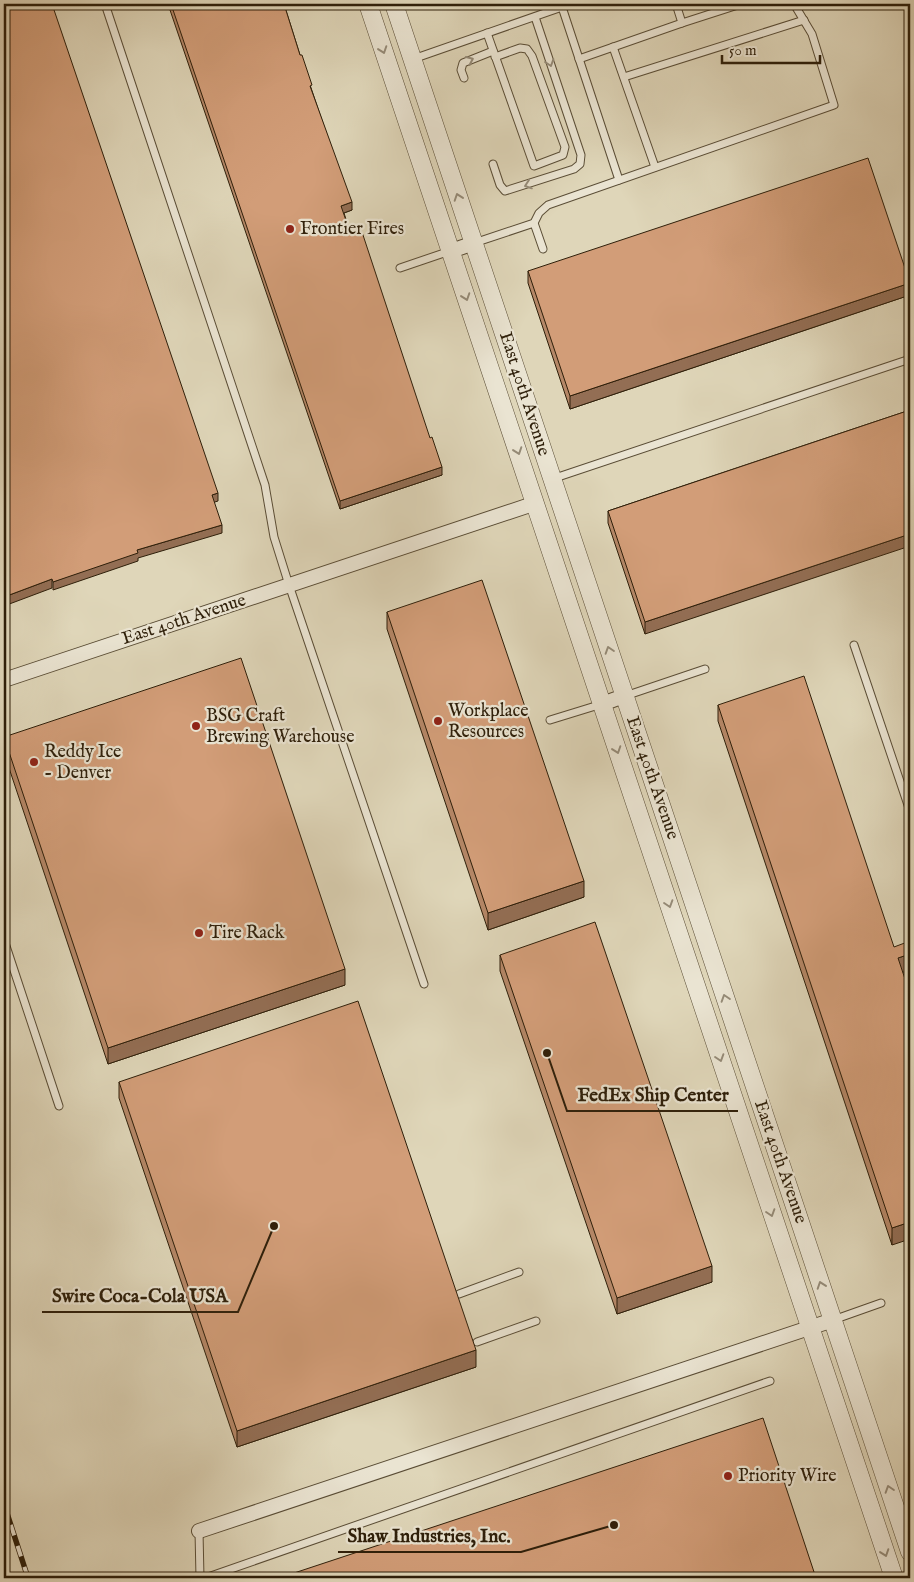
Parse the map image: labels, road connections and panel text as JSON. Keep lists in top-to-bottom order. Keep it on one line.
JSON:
{"streets":{"street":["East 40th Avenue"]},"places":["Frontier Fires","Workplace Resources","BSG Craft Brewing Warehouse","Reddy Ice - Denver","Tire Rack","FedEx Ship Center","Swire Coca-Cola USA","Priority Wire","Shaw Industries, Inc."],"scale_bar":"50 m"}
